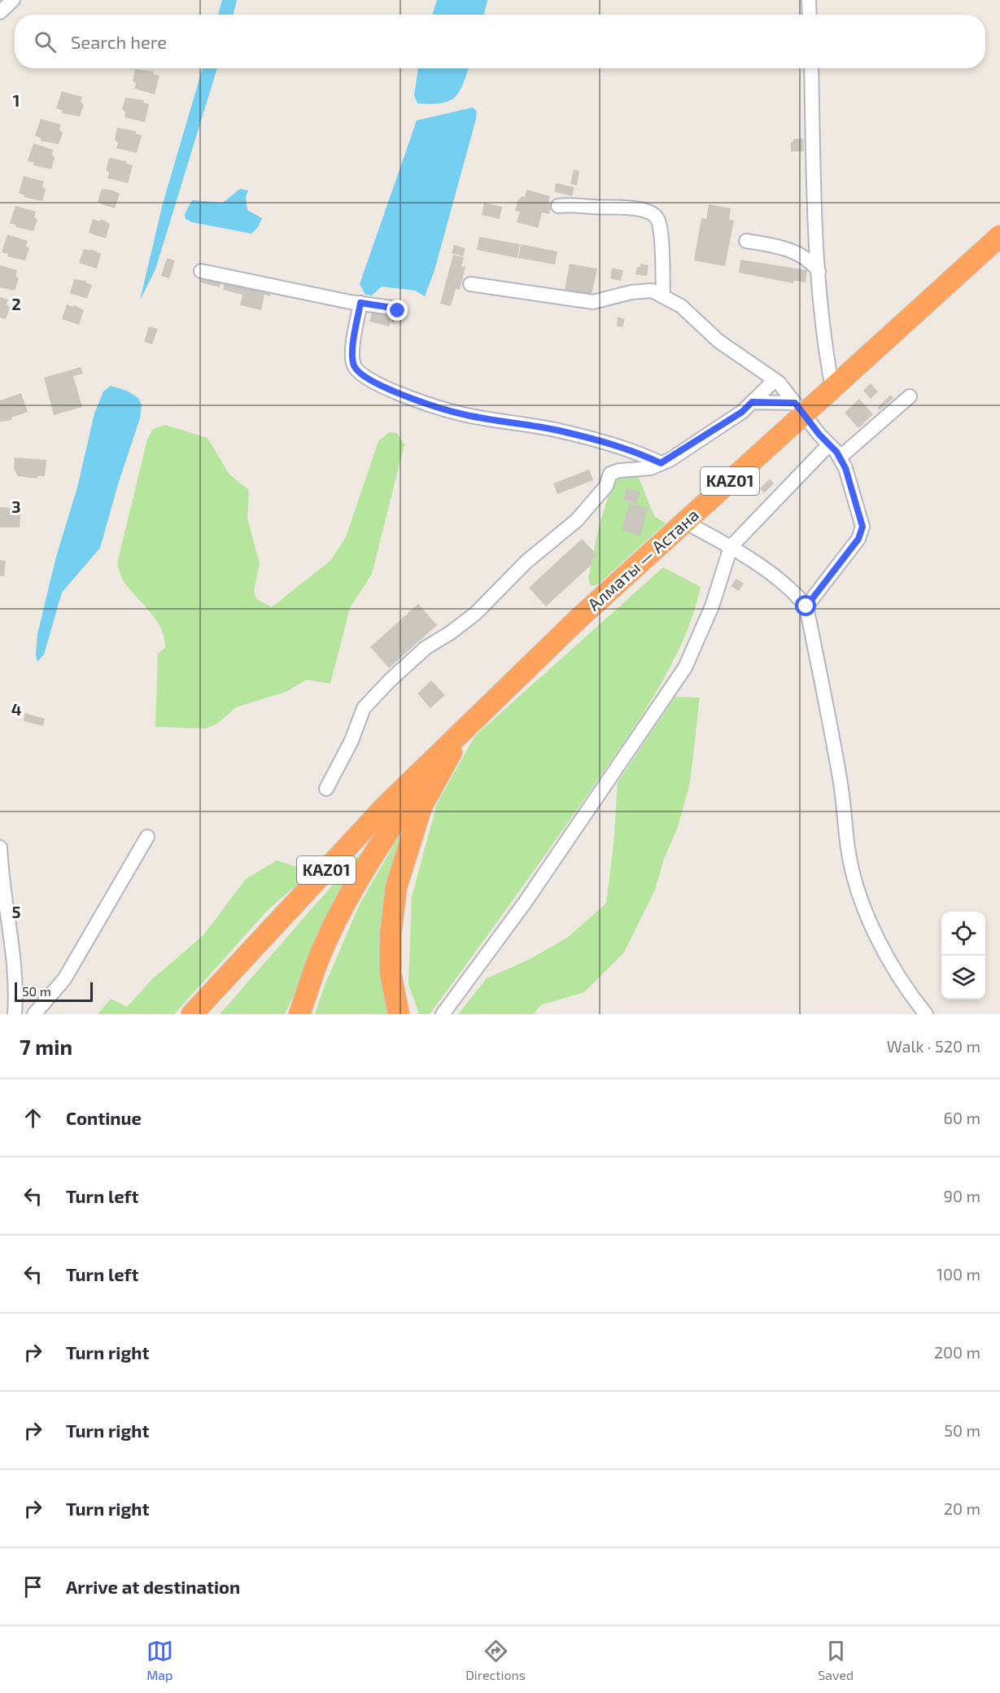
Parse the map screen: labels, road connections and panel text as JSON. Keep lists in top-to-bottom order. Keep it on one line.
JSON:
{"streets":{"highway":["KАZ01","Алматы — Астана"]},"crossings":[["KАZ01","Алматы — Астана"]],"scale_bar":"50 m","page":{"search":"Search here","scale":"50 m","heading":["7 min","Walk · 520 m"],"list":[["Continue","60 m"],["Turn left","90 m"],["Turn left","100 m"],["Turn right","200 m"],["Turn right","50 m"],["Turn right","20 m"],"Arrive at destination"],"nav":["Map","Directions","Saved"]},"grid":{"rows":["1","2","3","4","5"]}}
